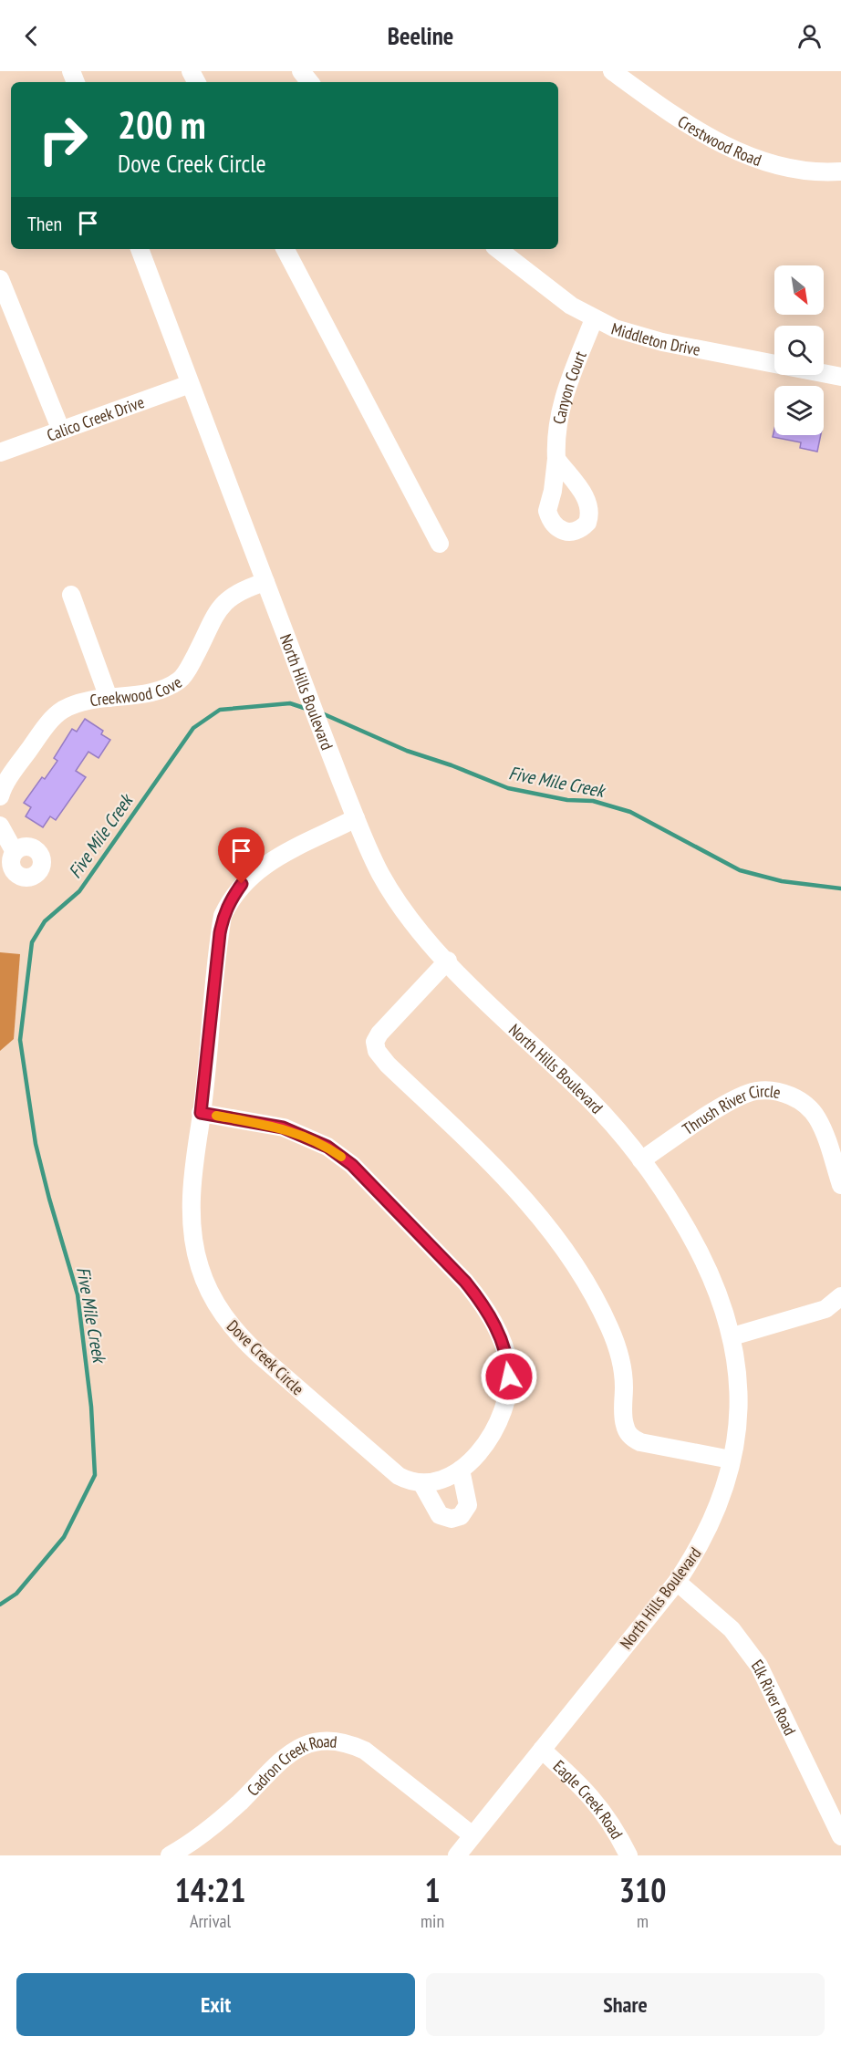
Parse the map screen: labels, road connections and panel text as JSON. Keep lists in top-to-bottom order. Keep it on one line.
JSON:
{"streets":{"street":["Crestwood Road","Middleton Drive","Canyon Court","Calico Creek Drive","Creekwood Cove","North Hills Boulevard","Thrush River Circle","Dove Creek Circle","Elk River Road","Cadron Creek Road","Eagle Creek Road"]},"crossings":[["Middleton Drive","Canyon Court"],["Calico Creek Drive","North Hills Boulevard"],["Creekwood Cove","North Hills Boulevard"],["North Hills Boulevard","Thrush River Circle"],["North Hills Boulevard","Dove Creek Circle"],["North Hills Boulevard","Elk River Road"],["North Hills Boulevard","Cadron Creek Road"],["North Hills Boulevard","Eagle Creek Road"]],"water":["Five Mile Creek"],"north":"bottom right","page":{"header":"Beeline","turn":["200 m","Dove Creek Circle"],"then":"Then","eta":["14:21","Arrival","1","min","310","m"],"buttons":["Exit","Share"]}}
